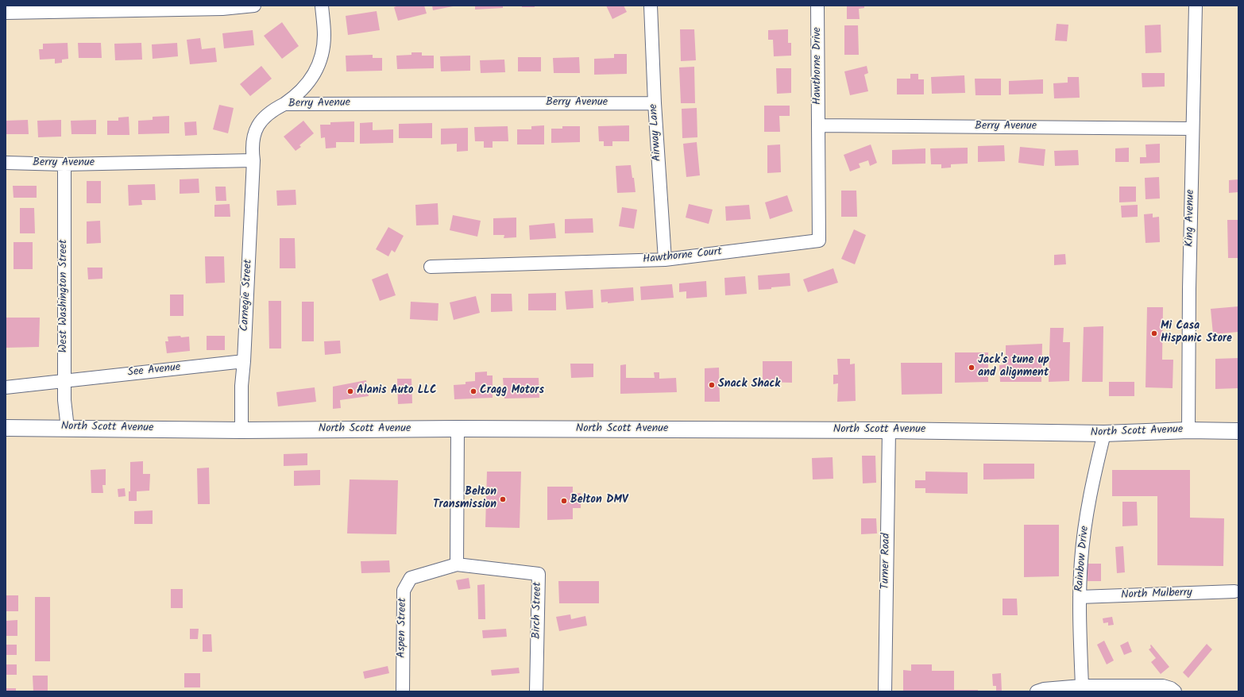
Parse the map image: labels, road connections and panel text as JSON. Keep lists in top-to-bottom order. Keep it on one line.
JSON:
{"streets":{"main road":["North Scott Avenue"],"street":["Hawthorne Drive","Berry Avenue","Airway Lane","King Avenue","Hawthorne Court","Carnegie Street","West Washington Street","See Avenue","Rainbow Drive","Turner Road","North Mulberry","Birch Street","Aspen Street"]},"crossings":[["Hawthorne Drive","Berry Avenue"],["Hawthorne Drive","Hawthorne Court"],["Berry Avenue","Airway Lane"],["Berry Avenue","King Avenue"],["Berry Avenue","Hawthorne Court"],["Berry Avenue","Carnegie Street"],["Berry Avenue","West Washington Street"],["Airway Lane","Hawthorne Court"],["King Avenue","North Scott Avenue"],["Carnegie Street","See Avenue"],["Carnegie Street","North Scott Avenue"],["West Washington Street","See Avenue"],["West Washington Street","North Scott Avenue"],["North Scott Avenue","Rainbow Drive"],["North Scott Avenue","Turner Road"],["Rainbow Drive","North Mulberry"],["Birch Street","Aspen Street"]],"places":["Mi Casa Hispanic Store","Jack's tune up and alignment","Snack Shack","Alanis Auto LLC","Cragg Motors","Belton Transmission","Belton DMV"]}
